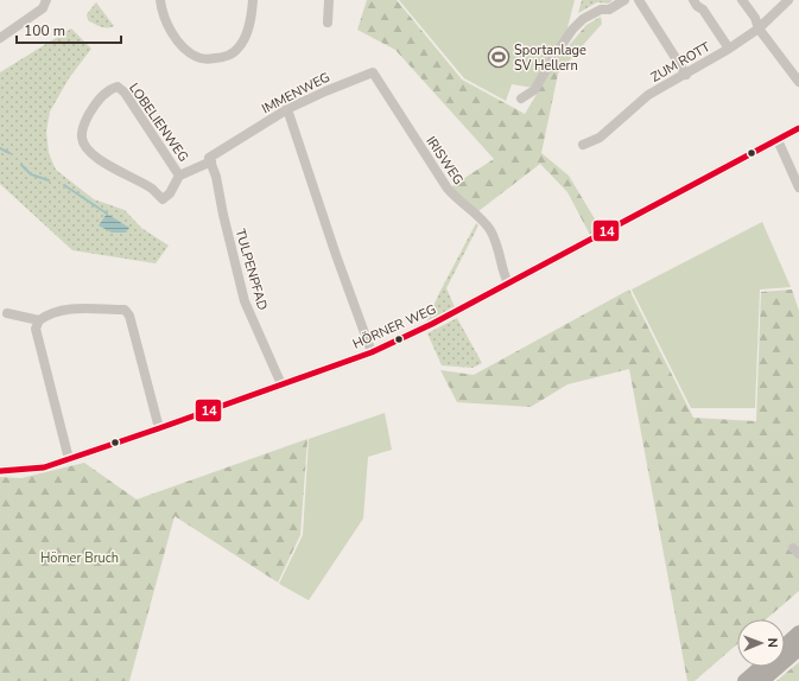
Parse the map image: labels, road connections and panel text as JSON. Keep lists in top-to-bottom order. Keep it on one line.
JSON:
{"streets":{"street":["ZUM ROTT","IMMENWEG","LOBELIENWEG","IRISWEG","TULPENPFAD","HÖRNER WEG"]},"crossings":[["IMMENWEG","LOBELIENWEG"],["IMMENWEG","IRISWEG"],["IMMENWEG","TULPENPFAD"],["LOBELIENWEG","TULPENPFAD"],["IRISWEG","HÖRNER WEG"],["TULPENPFAD","HÖRNER WEG"]],"parks":["Hörner Bruch"],"places":{"sports":["Sportanlage SV Hellern"]},"lines":["transit line 14"],"scale_bar":"100 m","north":"right"}
